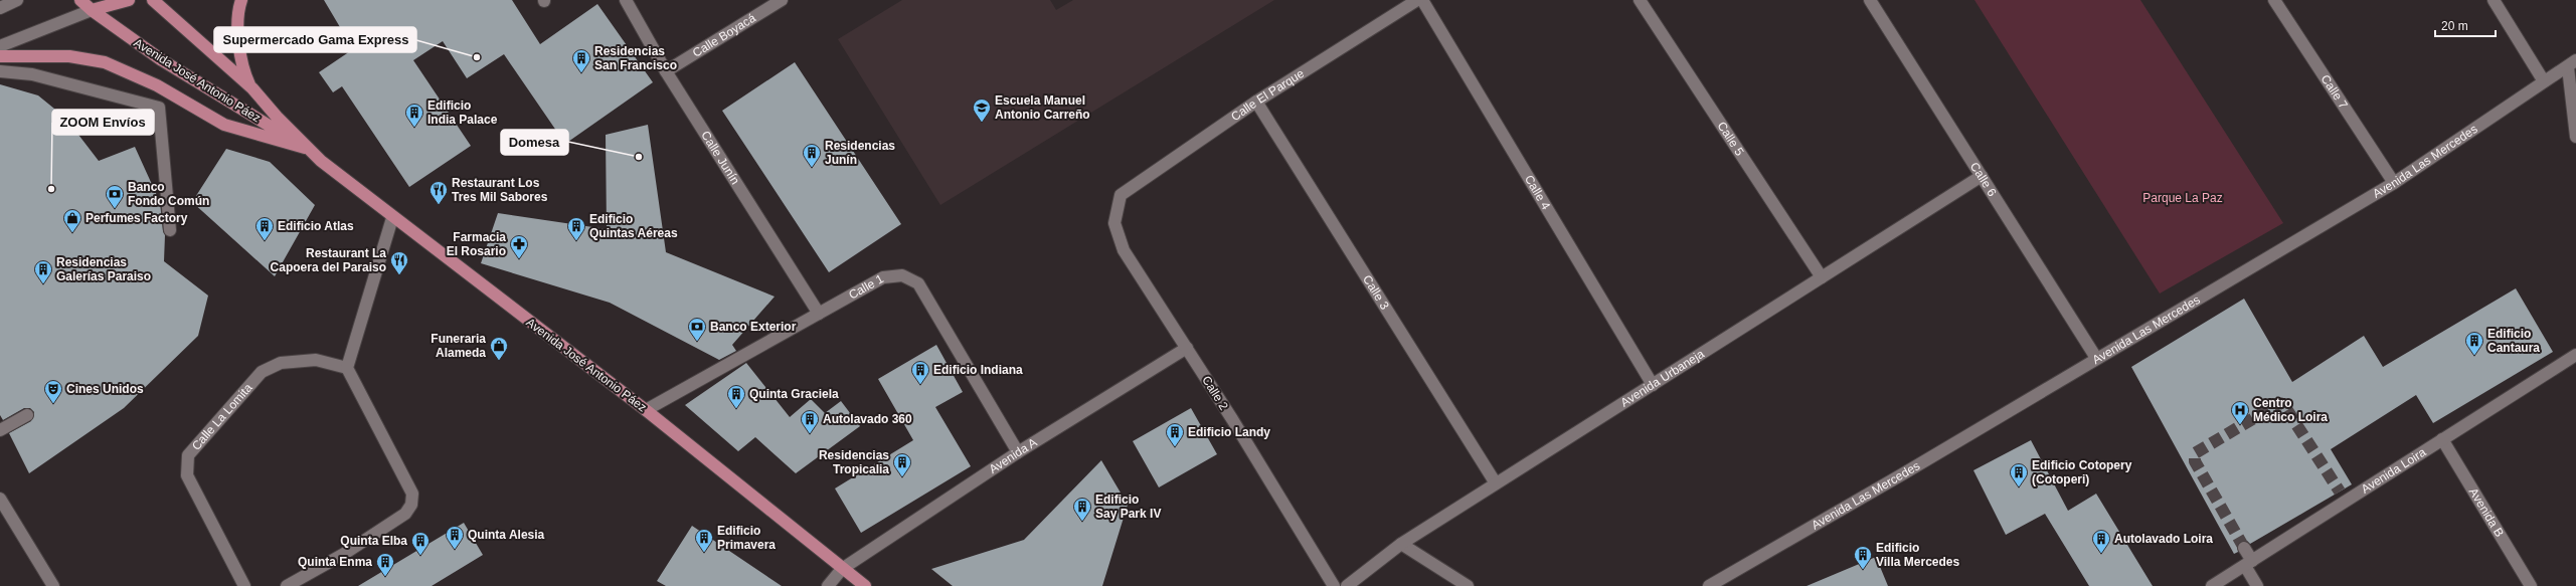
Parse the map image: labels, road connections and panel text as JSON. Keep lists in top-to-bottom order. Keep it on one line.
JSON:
{"streets":{"main road":["Avenida José Antonio Páez"],"street":["Calle Boyacá","Calle 7","Calle El Parque","Calle 5","Calle Junín","Avenida Las Mercedes","Calle 6","Calle 4","Calle 1","Calle 3","Avenida Urbaneja","Calle 2","Calle La Lomita","Avenida A","Avenida Loira","Avenida B"]},"crossings":[["Calle Boyacá","Calle Junín"],["Avenida José Antonio Páez","Calle 1"],["Avenida José Antonio Páez","Avenida A"],["Calle 7","Avenida Las Mercedes"],["Calle El Parque","Calle 3"],["Calle El Parque","Calle 2"],["Calle 5","Avenida Urbaneja"],["Calle Junín","Calle 1"],["Avenida Las Mercedes","Calle 6"],["Calle 6","Avenida Urbaneja"],["Calle 4","Avenida Urbaneja"],["Calle 1","Avenida A"],["Calle 3","Avenida Urbaneja"],["Calle 2","Avenida A"],["Avenida Loira","Avenida B"]],"parks":["Parque La Paz"],"places":{"other":["Supermercado Gama Express","Domesa","ZOOM Envíos"],"building":["Residencias San Francisco","Edificio India Palace","Residencias Junín","Edificio Atlas","Edificio Quintas Aéreas","Residencias Galerías Paraiso","Edificio Cantaura","Edificio Indiana","Quinta Graciela","Autolavado 360","Edificio Landy","Residencias Tropicalia","Edificio Cotopery (Cotoperi)","Edificio Say Park IV","Quinta Alesia","Edificio Primavera","Autolavado Loira","Quinta Elba","Edificio Villa Mercedes","Quinta Enma"],"school or university":["Escuela Manuel Antonio Carreño"],"restaurant":["Restaurant Los Tres Mil Sabores","Restaurant La Capoera del Paraiso"],"bank":["Banco Fondo Común","Banco Exterior"],"shop":["Perfumes Factory","Funeraria Alameda"],"pharmacy":["Farmacia El Rosario"],"theatre":["Cines Unidos"],"hospital":["Centro Médico Loira"]},"scale_bar":"20 m"}
